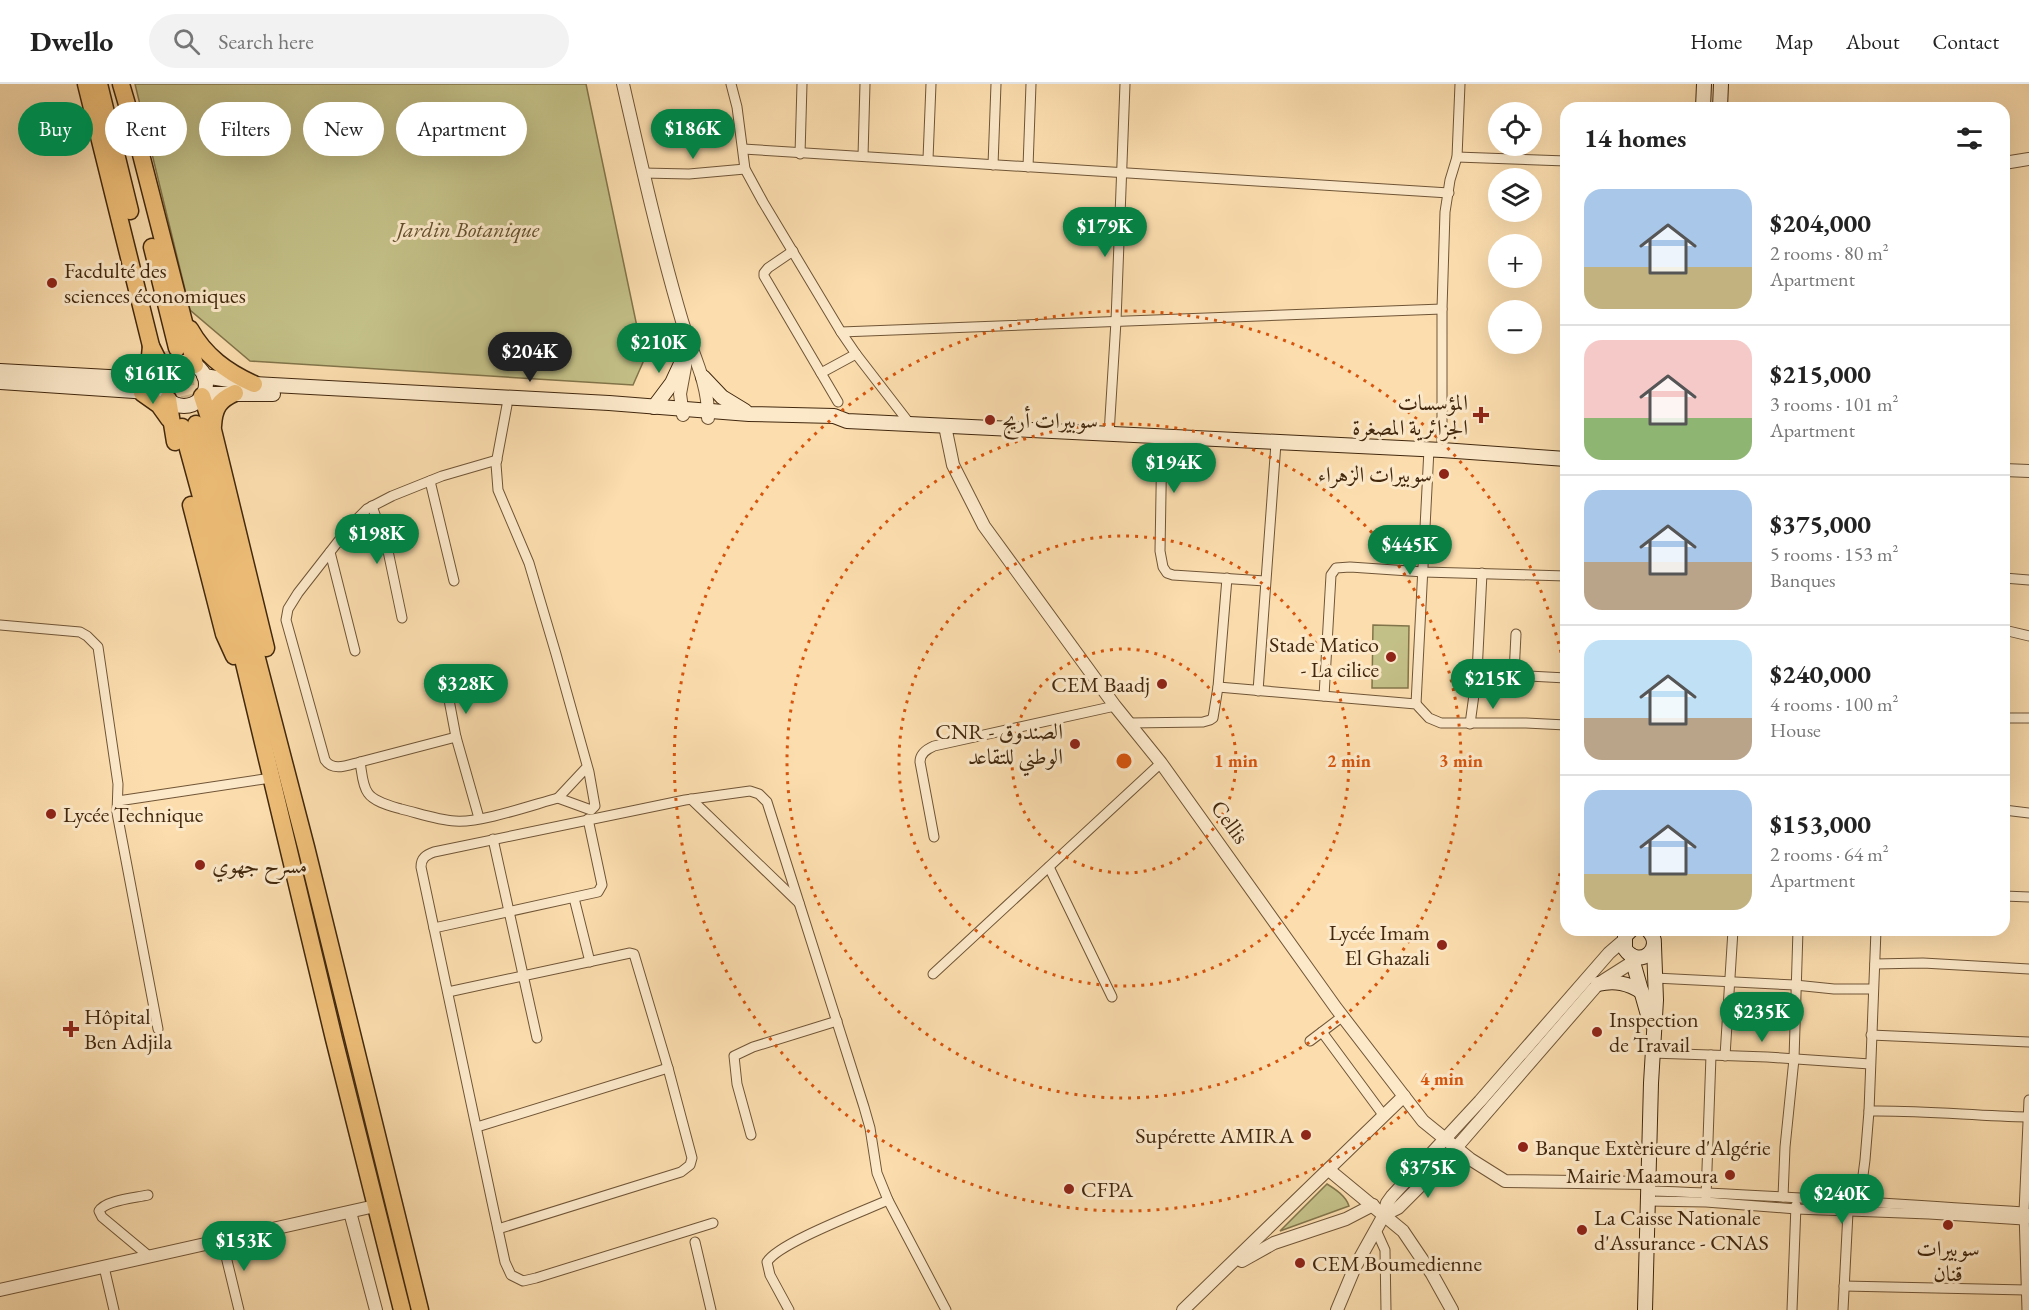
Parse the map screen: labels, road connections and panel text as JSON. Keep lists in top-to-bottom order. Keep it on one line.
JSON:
{"streets":{"street":["Cellis"]},"parks":["Jardin Botanique"],"places":{"other":["Facdulté des sciences économiques","سوبيرات أريج","سوبيرات الزهراء","Stade Matico - La cilice","CEM Baadj","CNR - الصندوق الوطني للتقاعد","Lycée Technique","مسرح جهوي","Lycée Imam El Ghazali","Inspection de Travail","Supérette AMIRA","Banque Extèrieure d'Algérie","Mairie Maamoura","CFPA","سوبيرات قنان","La Caisse Nationale d'Assurance - CNAS","CEM Boumedienne"],"health":["المؤسسات الجزائرية المصغرة","Hôpital Ben Adjila"]},"page":{"header":"Dwello","search":"Search here","nav":["Home","Map","About","Contact"],"map_buttons":["+","−"],"chip":["Buy","Rent","Filters","New","Apartment"],"heading":"14 homes","price":["$186K","$179K","$210K","$204K","$161K","$194K","$198K","$445K","$215K","$328K","$235K","$375K","$240K","$153K"],"list":[{"name":"$204,000","note":"2 rooms · 80 m² · Apartment"},{"name":"$215,000","note":"3 rooms · 101 m² · Apartment"},{"name":"$375,000","note":"5 rooms · 153 m² · Banques"},{"name":"$240,000","note":"4 rooms · 100 m² · House"},{"name":"$153,000","note":"2 rooms · 64 m² · Apartment"}]},"rings":["1 min","2 min","3 min","4 min"]}
